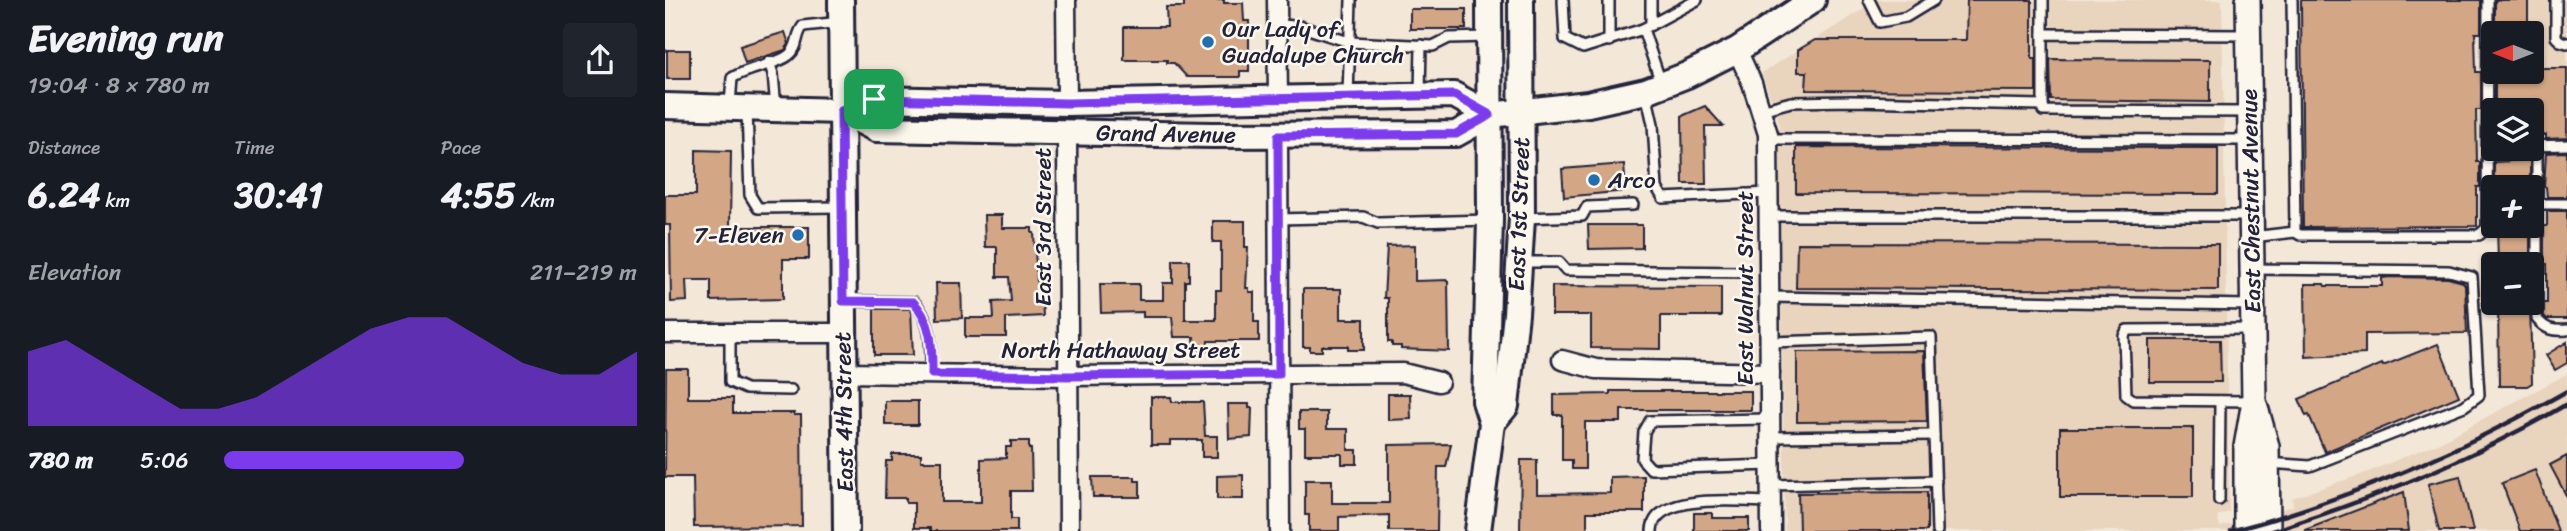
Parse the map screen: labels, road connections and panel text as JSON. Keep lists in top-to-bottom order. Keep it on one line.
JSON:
{"streets":{"main road":["Grand Avenue","East 1st Street","East 4th Street"],"street":["East Chestnut Avenue","East 3rd Street","East Walnut Street","North Hathaway Street"]},"crossings":[["Grand Avenue","East 1st Street"],["Grand Avenue","East 3rd Street"],["Grand Avenue","East Walnut Street"],["Grand Avenue","East 4th Street"],["East 3rd Street","North Hathaway Street"],["North Hathaway Street","East 4th Street"]],"places":["Our Lady of Guadalupe Church","Arco","7-Eleven"],"north":"left","page":{"heading":["Evening run","19:04 · 8 × 780 m"],"map_buttons":["+","−"],"stats":[["Distance","6.24 km"],["Time","30:41"],["Pace","4:55 /km"]],"chart":["Elevation","211–219 m"],"list":[{"name":"780 m","note":"5:06"}]}}
